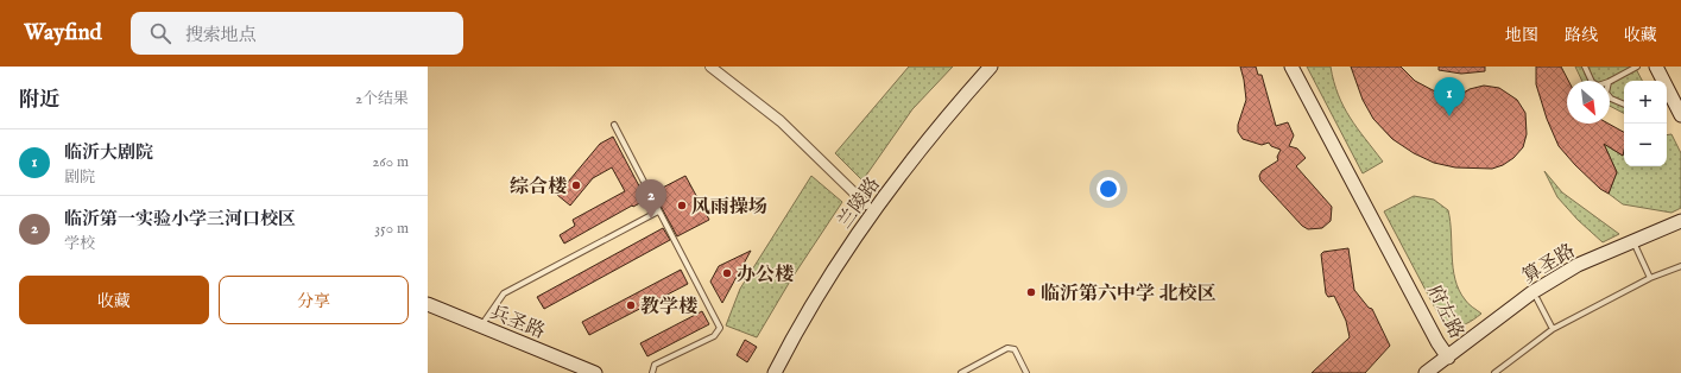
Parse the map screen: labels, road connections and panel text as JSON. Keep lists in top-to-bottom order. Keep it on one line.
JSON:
{"streets":{"main road":["兰陵路","算圣路","府左路","兵圣路"]},"crossings":[["算圣路","府左路"]],"places":["综合楼","风雨操场","办公楼","临沂第六中学 北校区","教学楼"],"north":"bottom right","page":{"header":"Wayfind","search":"搜索地点","nav":["地图","路线","收藏"],"heading":["附近","2个结果"],"pins":["1","2"],"map_buttons":["+","−"],"list":[{"mark":"1","name":"临沂大剧院","note":"剧院","value":"260 m"},{"mark":"2","name":"临沂第一实验小学三河口校区","note":"学校","value":"350 m"}],"buttons":["收藏","分享"]}}
